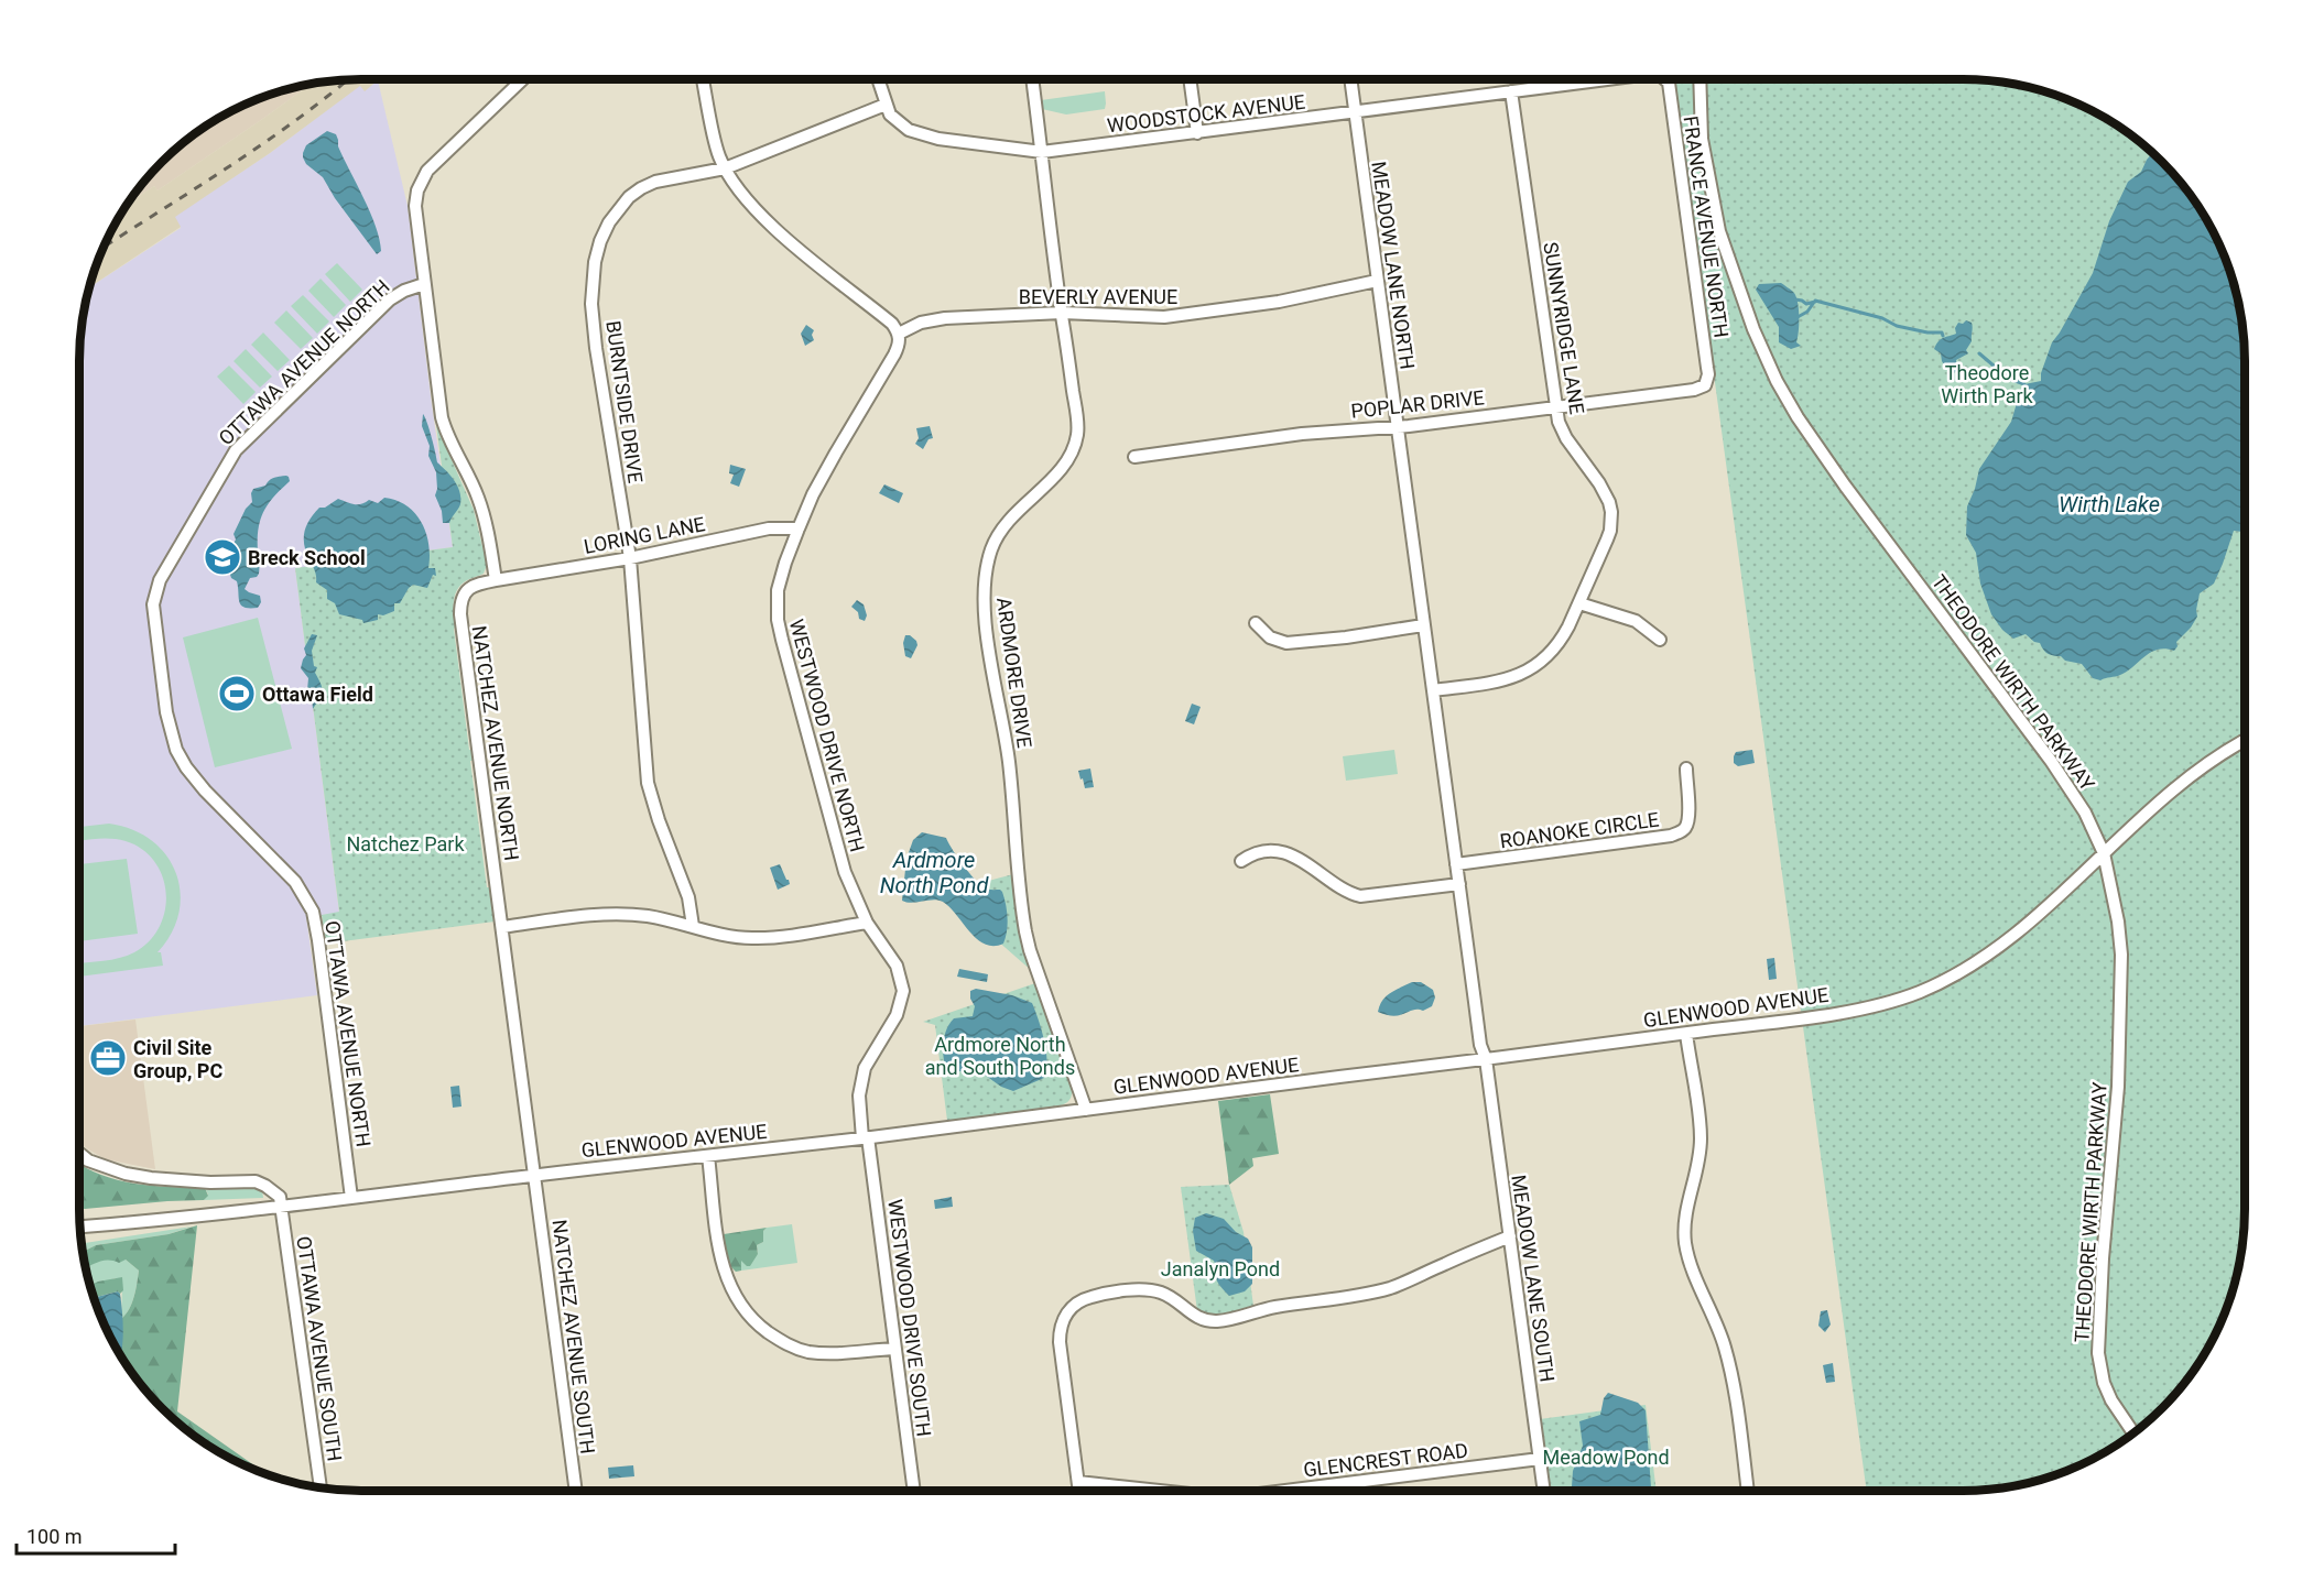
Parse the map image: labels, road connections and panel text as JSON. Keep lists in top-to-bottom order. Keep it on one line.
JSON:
{"streets":{"street":["WOODSTOCK AVENUE","FRANCE AVENUE NORTH","MEADOW LANE NORTH","BEVERLY AVENUE","SUNNYRIDGE LANE","OTTAWA AVENUE NORTH","BURNTSIDE DRIVE","POPLAR DRIVE","LORING LANE","ARDMORE DRIVE","THEODORE WIRTH PARKWAY","WESTWOOD DRIVE NORTH","NATCHEZ AVENUE NORTH","ROANOKE CIRCLE","GLENWOOD AVENUE","MEADOW LANE SOUTH","WESTWOOD DRIVE SOUTH","NATCHEZ AVENUE SOUTH","OTTAWA AVENUE SOUTH","GLENCREST ROAD"]},"crossings":[["WOODSTOCK AVENUE","MEADOW LANE NORTH"],["WOODSTOCK AVENUE","SUNNYRIDGE LANE"],["WOODSTOCK AVENUE","BURNTSIDE DRIVE"],["WOODSTOCK AVENUE","ARDMORE DRIVE"],["FRANCE AVENUE NORTH","POPLAR DRIVE"],["MEADOW LANE NORTH","BEVERLY AVENUE"],["MEADOW LANE NORTH","SUNNYRIDGE LANE"],["MEADOW LANE NORTH","POPLAR DRIVE"],["MEADOW LANE NORTH","ROANOKE CIRCLE"],["BEVERLY AVENUE","ARDMORE DRIVE"],["BEVERLY AVENUE","WESTWOOD DRIVE NORTH"],["SUNNYRIDGE LANE","POPLAR DRIVE"],["OTTAWA AVENUE NORTH","GLENWOOD AVENUE"],["BURNTSIDE DRIVE","LORING LANE"],["LORING LANE","WESTWOOD DRIVE NORTH"],["LORING LANE","NATCHEZ AVENUE NORTH"],["ARDMORE DRIVE","GLENWOOD AVENUE"],["THEODORE WIRTH PARKWAY","GLENWOOD AVENUE"],["WESTWOOD DRIVE NORTH","GLENWOOD AVENUE"],["WESTWOOD DRIVE NORTH","WESTWOOD DRIVE SOUTH"],["NATCHEZ AVENUE NORTH","GLENWOOD AVENUE"],["NATCHEZ AVENUE NORTH","NATCHEZ AVENUE SOUTH"],["GLENWOOD AVENUE","MEADOW LANE SOUTH"],["GLENWOOD AVENUE","WESTWOOD DRIVE SOUTH"],["GLENWOOD AVENUE","NATCHEZ AVENUE SOUTH"],["GLENWOOD AVENUE","OTTAWA AVENUE SOUTH"],["MEADOW LANE SOUTH","GLENCREST ROAD"]],"water":["Wirth Lake","Ardmore North Pond"],"parks":["Theodore Wirth Park","Natchez Park","Ardmore North and South Ponds","Janalyn Pond","Meadow Pond"],"places":{"school or university":["Breck School"],"sports":["Ottawa Field"],"office":["Civil Site Group, PC"]},"scale_bar":"100 m"}
